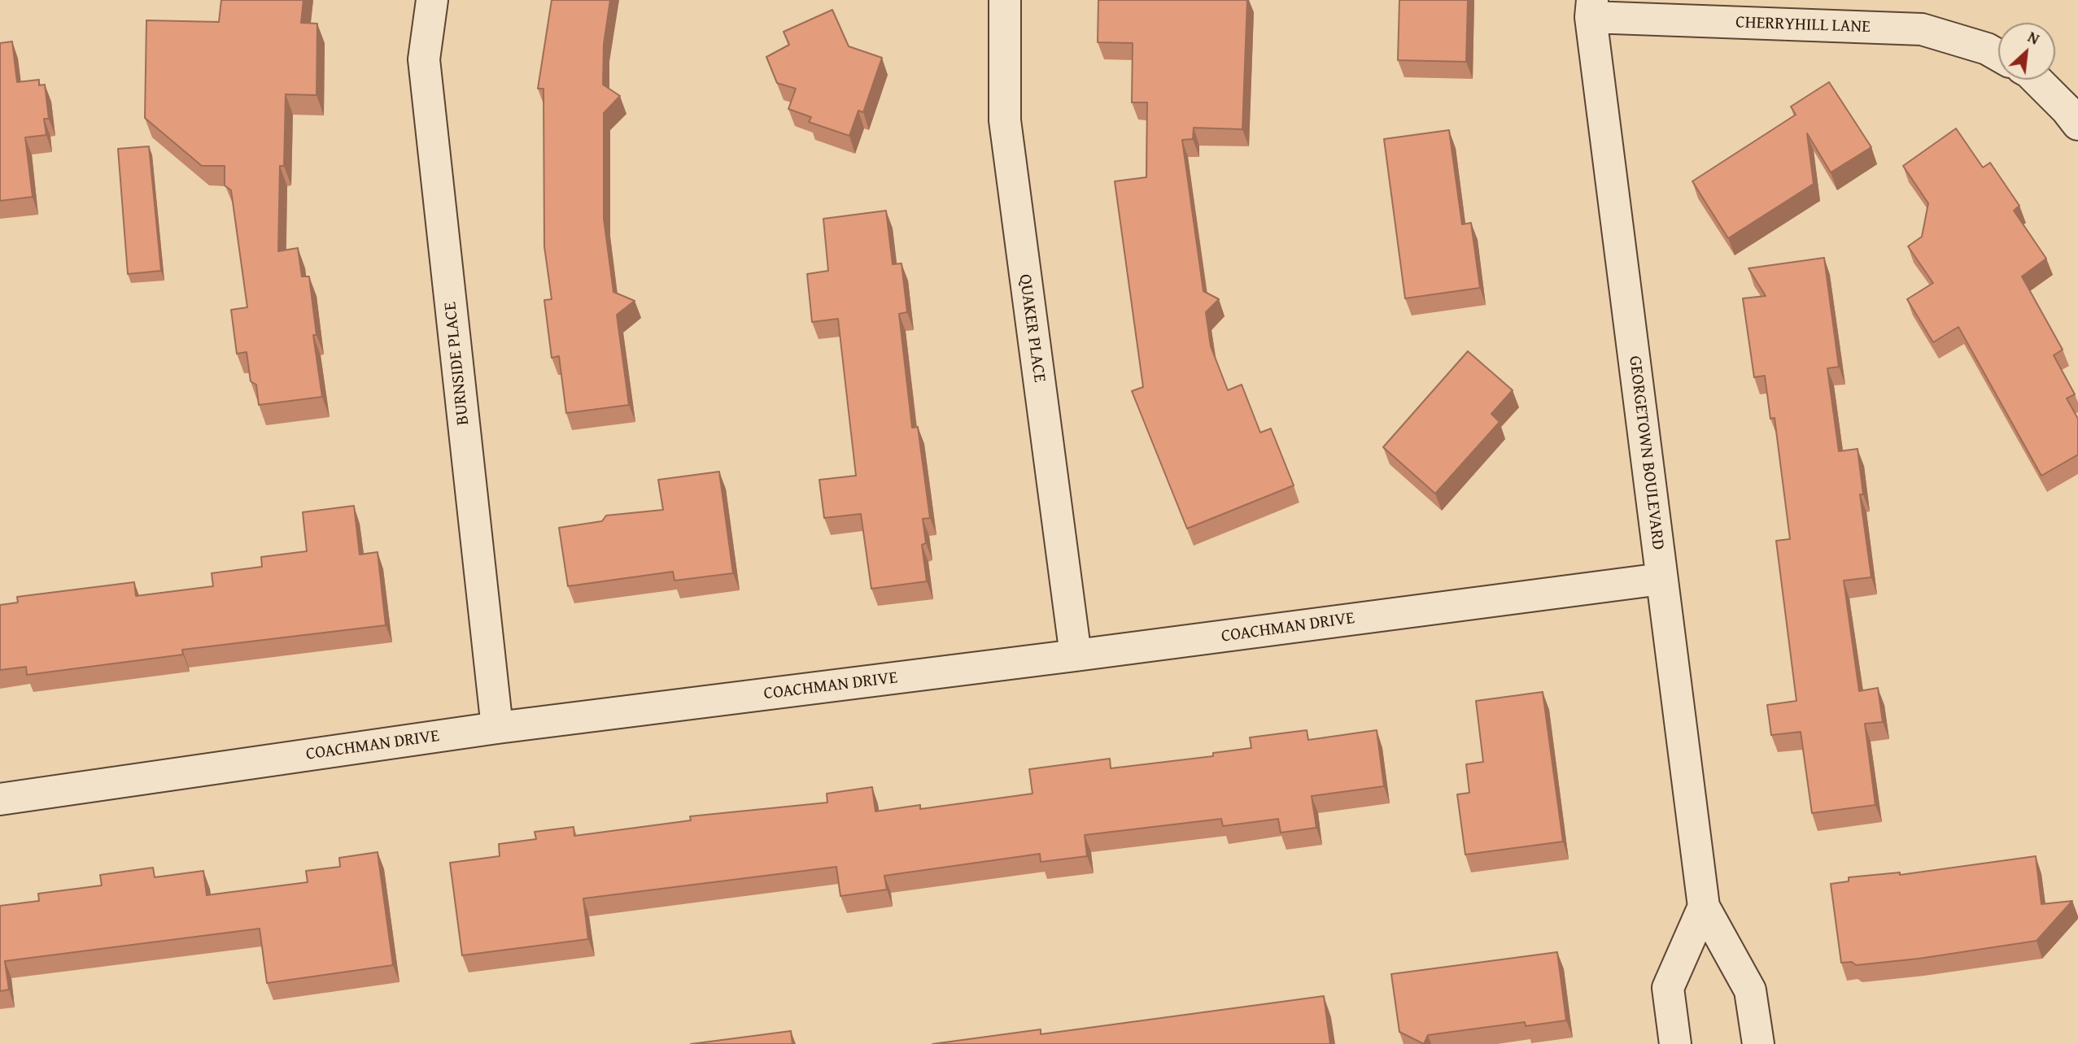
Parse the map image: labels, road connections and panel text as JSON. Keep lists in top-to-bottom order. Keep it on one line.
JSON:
{"streets":{"street":["CHERRYHILL LANE","QUAKER PLACE","BURNSIDE PLACE","GEORGETOWN BOULEVARD","COACHMAN DRIVE"]},"crossings":[["CHERRYHILL LANE","GEORGETOWN BOULEVARD"],["QUAKER PLACE","COACHMAN DRIVE"],["BURNSIDE PLACE","COACHMAN DRIVE"],["GEORGETOWN BOULEVARD","COACHMAN DRIVE"]],"north":"top right"}
